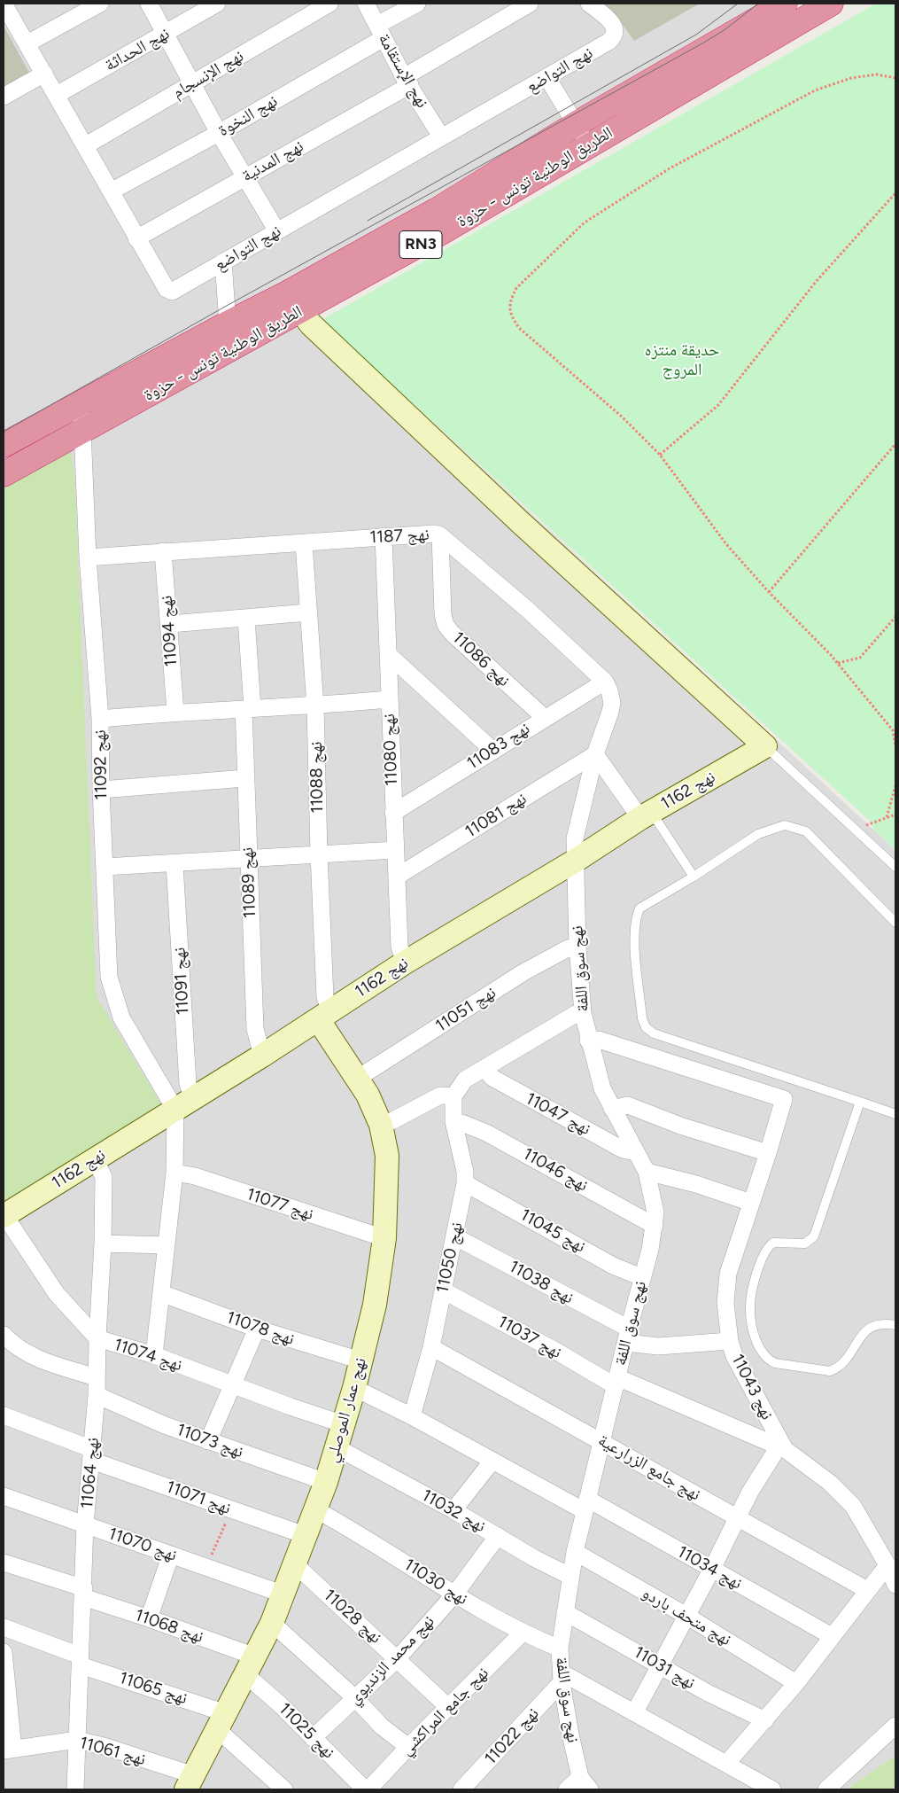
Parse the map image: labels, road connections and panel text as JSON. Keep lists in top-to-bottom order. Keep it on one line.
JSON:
{"streets":{"highway":["الطريق الوطنية تونس - حزوة","RN3"],"street":["نهج الحداثة","نهج التواضع","نهج الإستقامة","نهج الإنسجام","نهج النخوة","نهج المدنية","نهج 1187","نهج 11094","نهج 11086","نهج 11083","نهج 11080","نهج 11092","نهج 11088","نهج 1162","نهج 11081","نهج 11089","نهج سوق اللفة","نهج 11091","نهج 11051","نهج 11047","نهج 11046","نهج 11077","نهج 11045","نهج 11050","نهج 11038","نهج 11078","نهج 11037","نهج 11074","نهج 11043","نهج عمار الموصلي","نهج 11073","نهج جامع الزرارعية","نهج 11064","نهج 11071","نهج 11032","نهج 11070","نهج 11034","نهج 11030","نهج 11028","نهج متحف باردو","نهج 11068","نهج محمد الزنديوي","نهج 11031","نهج 11065","نهج جامع المراكشي","نهج 11025","نهج 11022","نهج 11061"]},"crossings":[["نهج الحداثة","نهج التواضع"],["نهج التواضع","نهج الإستقامة"],["نهج التواضع","نهج الإنسجام"],["نهج التواضع","نهج النخوة"],["نهج التواضع","نهج المدنية"],["نهج الإستقامة","نهج النخوة"],["نهج الإستقامة","نهج المدنية"],["الطريق الوطنية تونس - حزوة","نهج 11092"],["نهج 1187","نهج 11094"],["نهج 1187","نهج 11086"],["نهج 1187","نهج 11083"],["نهج 1187","نهج 11080"],["نهج 1187","نهج 11092"],["نهج 1187","نهج 11088"],["نهج 1187","نهج 1162"],["نهج 1187","نهج 11081"],["نهج 1187","نهج سوق اللفة"],["نهج 11086","نهج 11083"],["نهج 11083","نهج 11080"],["نهج 11080","نهج 1162"],["نهج 11080","نهج 11081"],["نهج 11092","نهج 1162"],["نهج 11092","نهج 11091"],["نهج 11088","نهج 1162"],["نهج 11088","نهج عمار الموصلي"],["نهج 1162","نهج 11089"],["نهج 1162","نهج سوق اللفة"],["نهج 1162","نهج 11091"],["نهج 1162","نهج 11074"],["نهج 1162","نهج عمار الموصلي"],["نهج 1162","نهج 11064"],["نهج سوق اللفة","نهج 11051"],["نهج سوق اللفة","نهج 11047"],["نهج سوق اللفة","نهج 11046"],["نهج سوق اللفة","نهج 11045"],["نهج سوق اللفة","نهج 11038"],["نهج سوق اللفة","نهج 11037"],["نهج سوق اللفة","نهج 11043"],["نهج سوق اللفة","نهج جامع الزرارعية"],["نهج سوق اللفة","نهج 11032"],["نهج سوق اللفة","نهج 11034"],["نهج سوق اللفة","نهج 11030"],["نهج سوق اللفة","نهج متحف باردو"],["نهج سوق اللفة","نهج 11031"],["نهج سوق اللفة","نهج 11022"],["نهج 11051","نهج عمار الموصلي"],["نهج 11046","نهج 11050"],["نهج 11077","نهج عمار الموصلي"],["نهج 11045","نهج 11050"],["نهج 11050","نهج 11038"],["نهج 11050","نهج 11037"],["نهج 11050","نهج جامع الزرارعية"],["نهج 11050","نهج 11034"],["نهج 11038","نهج 11043"],["نهج 11078","نهج عمار الموصلي"],["نهج 11037","نهج 11043"],["نهج 11074","نهج عمار الموصلي"],["نهج 11074","نهج 11064"],["نهج عمار الموصلي","نهج 11073"],["نهج عمار الموصلي","نهج 11071"],["نهج عمار الموصلي","نهج 11032"],["نهج عمار الموصلي","نهج 11070"],["نهج عمار الموصلي","نهج 11034"],["نهج عمار الموصلي","نهج 11030"],["نهج عمار الموصلي","نهج 11028"],["نهج عمار الموصلي","نهج 11068"],["نهج عمار الموصلي","نهج 11065"],["نهج عمار الموصلي","نهج 11025"],["نهج عمار الموصلي","نهج 11061"],["نهج 11073","نهج 11064"],["نهج 11064","نهج 11071"],["نهج 11064","نهج 11070"],["نهج 11064","نهج 11068"],["نهج 11064","نهج 11065"],["نهج 11064","نهج 11061"],["نهج 11032","نهج محمد الزنديوي"],["نهج 11030","نهج محمد الزنديوي"],["نهج 11030","نهج جامع المراكشي"],["نهج 11028","نهج محمد الزنديوي"],["نهج 11028","نهج جامع المراكشي"],["نهج 11068","نهج 11025"],["نهج محمد الزنديوي","نهج 11025"]],"parks":["حديقة منتزه المروج"]}
